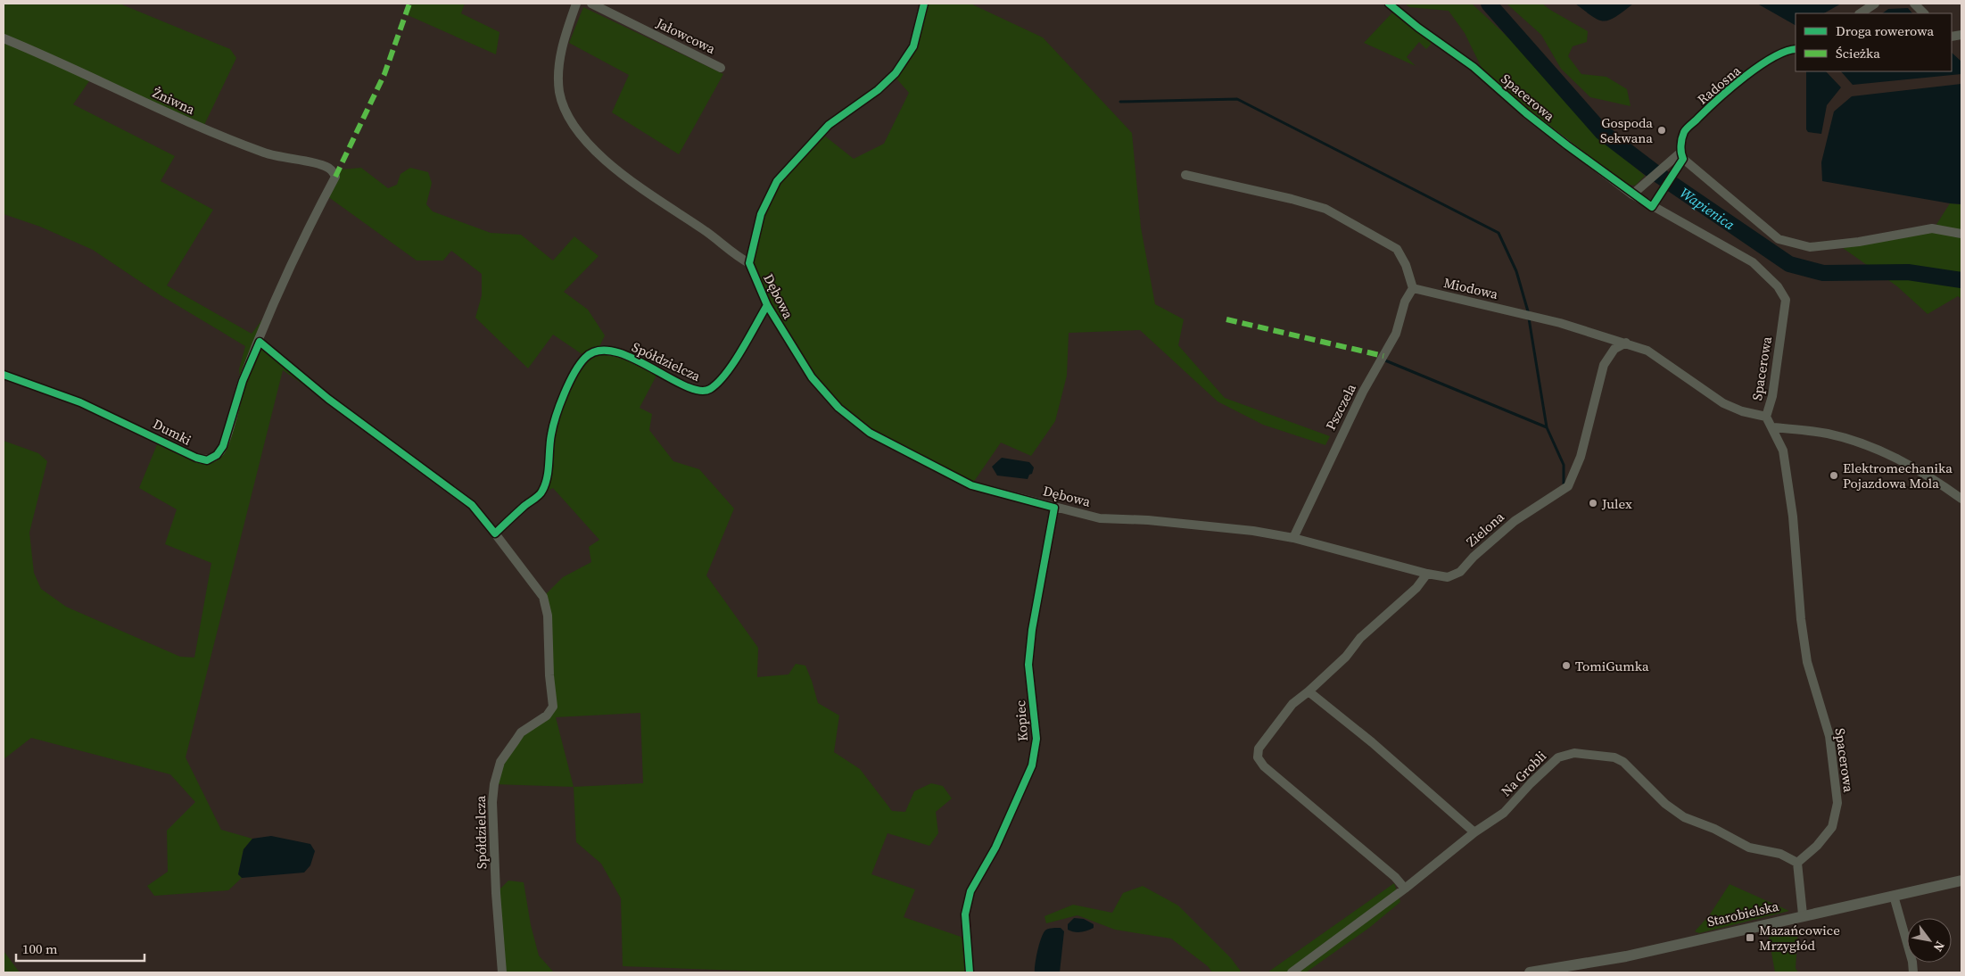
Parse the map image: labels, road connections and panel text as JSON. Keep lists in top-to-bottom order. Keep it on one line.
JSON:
{"streets":{"street":["Jałowcowa","Radosna","Spacerowa","Żniwna","Miodowa","Dębowa","Spółdzielcza","Pszczela","Dumki","Zielona","Kopiec","Na Grobli","Starobielska"]},"crossings":[["Spacerowa","Miodowa"],["Spacerowa","Na Grobli"],["Żniwna","Dumki"],["Miodowa","Pszczela"],["Miodowa","Zielona"],["Dębowa","Spółdzielcza"],["Dębowa","Pszczela"],["Dębowa","Zielona"],["Dębowa","Kopiec"]],"water":["Wapienica"],"places":{"other":["Gospoda Sekwana","Elektromechanika Pojazdowa Mola","Julex","TomiGumka"],"transit":["Mazańcowice Mrzygłód"]},"legend":["Droga rowerowa","Ścieżka"],"scale_bar":"100 m","north":"bottom right"}
